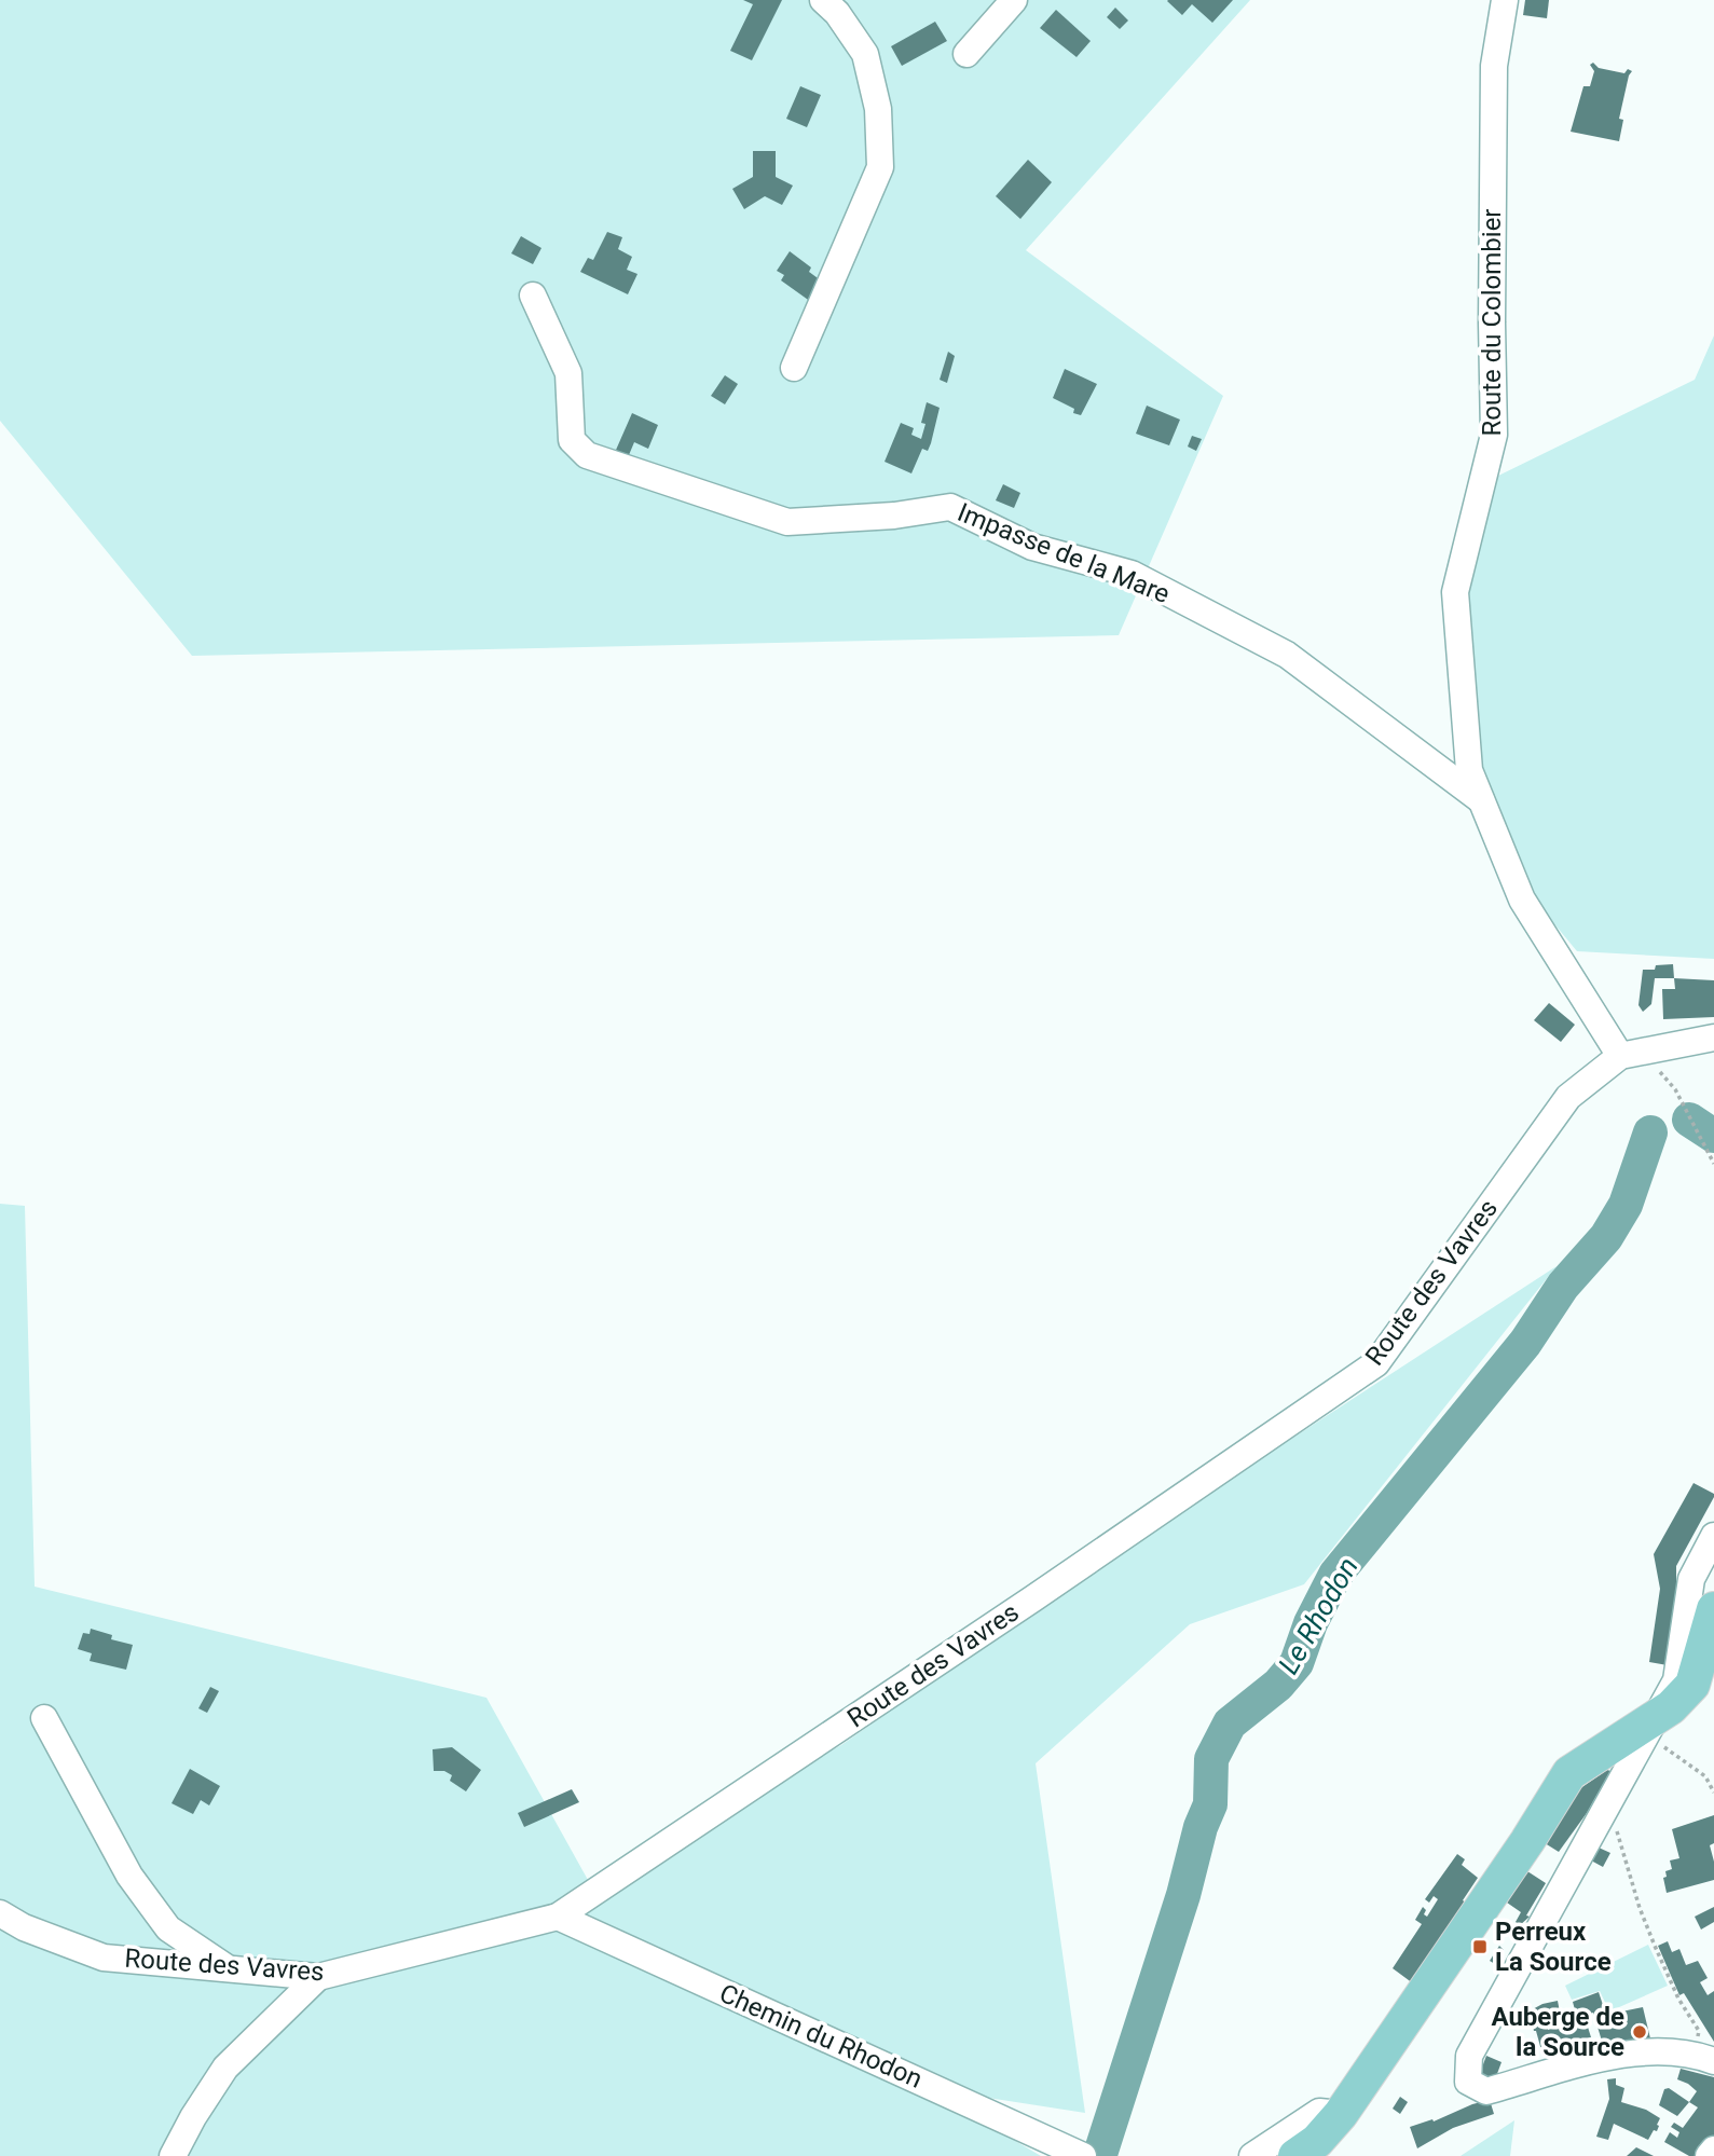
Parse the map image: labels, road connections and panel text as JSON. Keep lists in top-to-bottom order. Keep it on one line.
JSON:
{"streets":{"street":["Route du Colombier","Impasse de la Mare","Route des Vavres","Chemin du Rhodon"]},"crossings":[["Route du Colombier","Impasse de la Mare"],["Route du Colombier","Route des Vavres"],["Route des Vavres","Chemin du Rhodon"]],"water":["Le Rhodon"],"places":{"transit":["Perreux La Source"],"other":["Auberge de la Source"]}}
